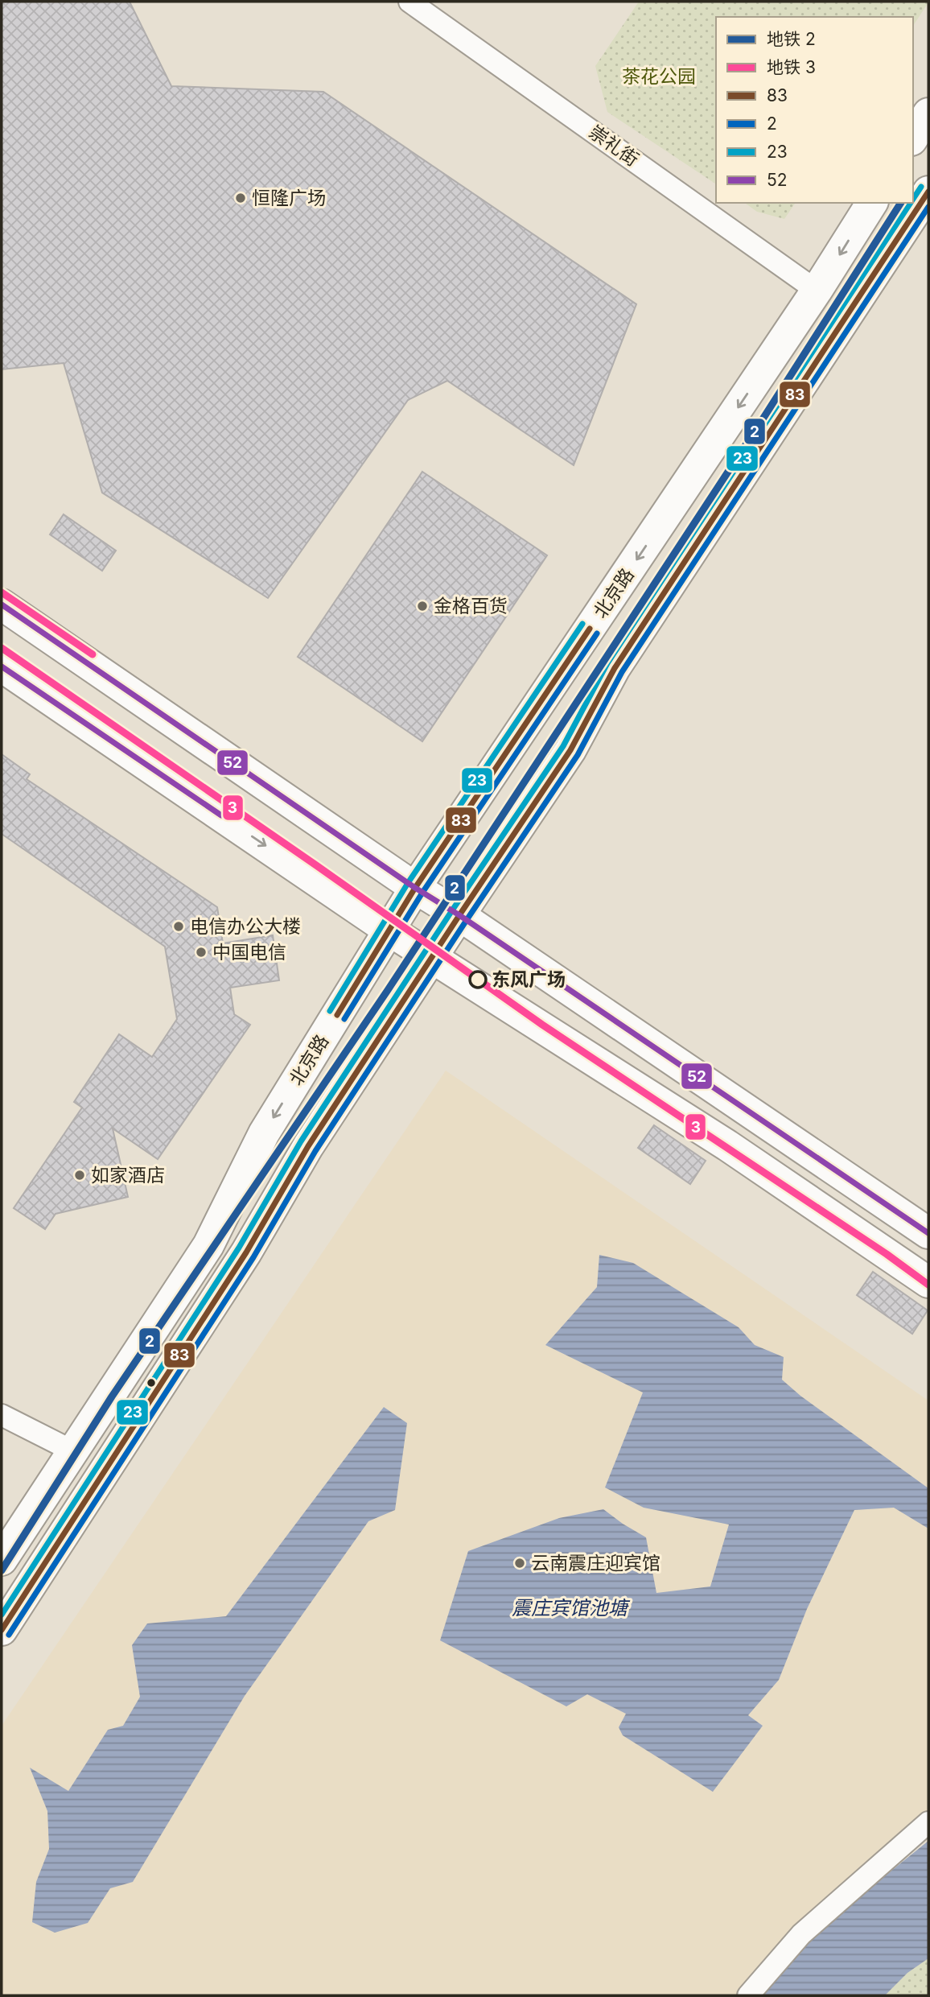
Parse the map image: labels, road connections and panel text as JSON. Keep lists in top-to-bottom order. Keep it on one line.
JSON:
{"streets":{"main road":["北京路"],"street":["崇礼街"]},"crossings":[["崇礼街","北京路"]],"water":["震庄宾馆池塘"],"parks":["茶花公园"],"places":["恒隆广场","金格百货","电信办公大楼","中国电信","东风广场","如家酒店","云南震庄迎宾馆"],"lines":["transit line 23","transit line 83","metro line 2","transit line 2","metro line 3","transit line 52"],"legend":["地铁 2","地铁 3","83","2","23","52"]}
